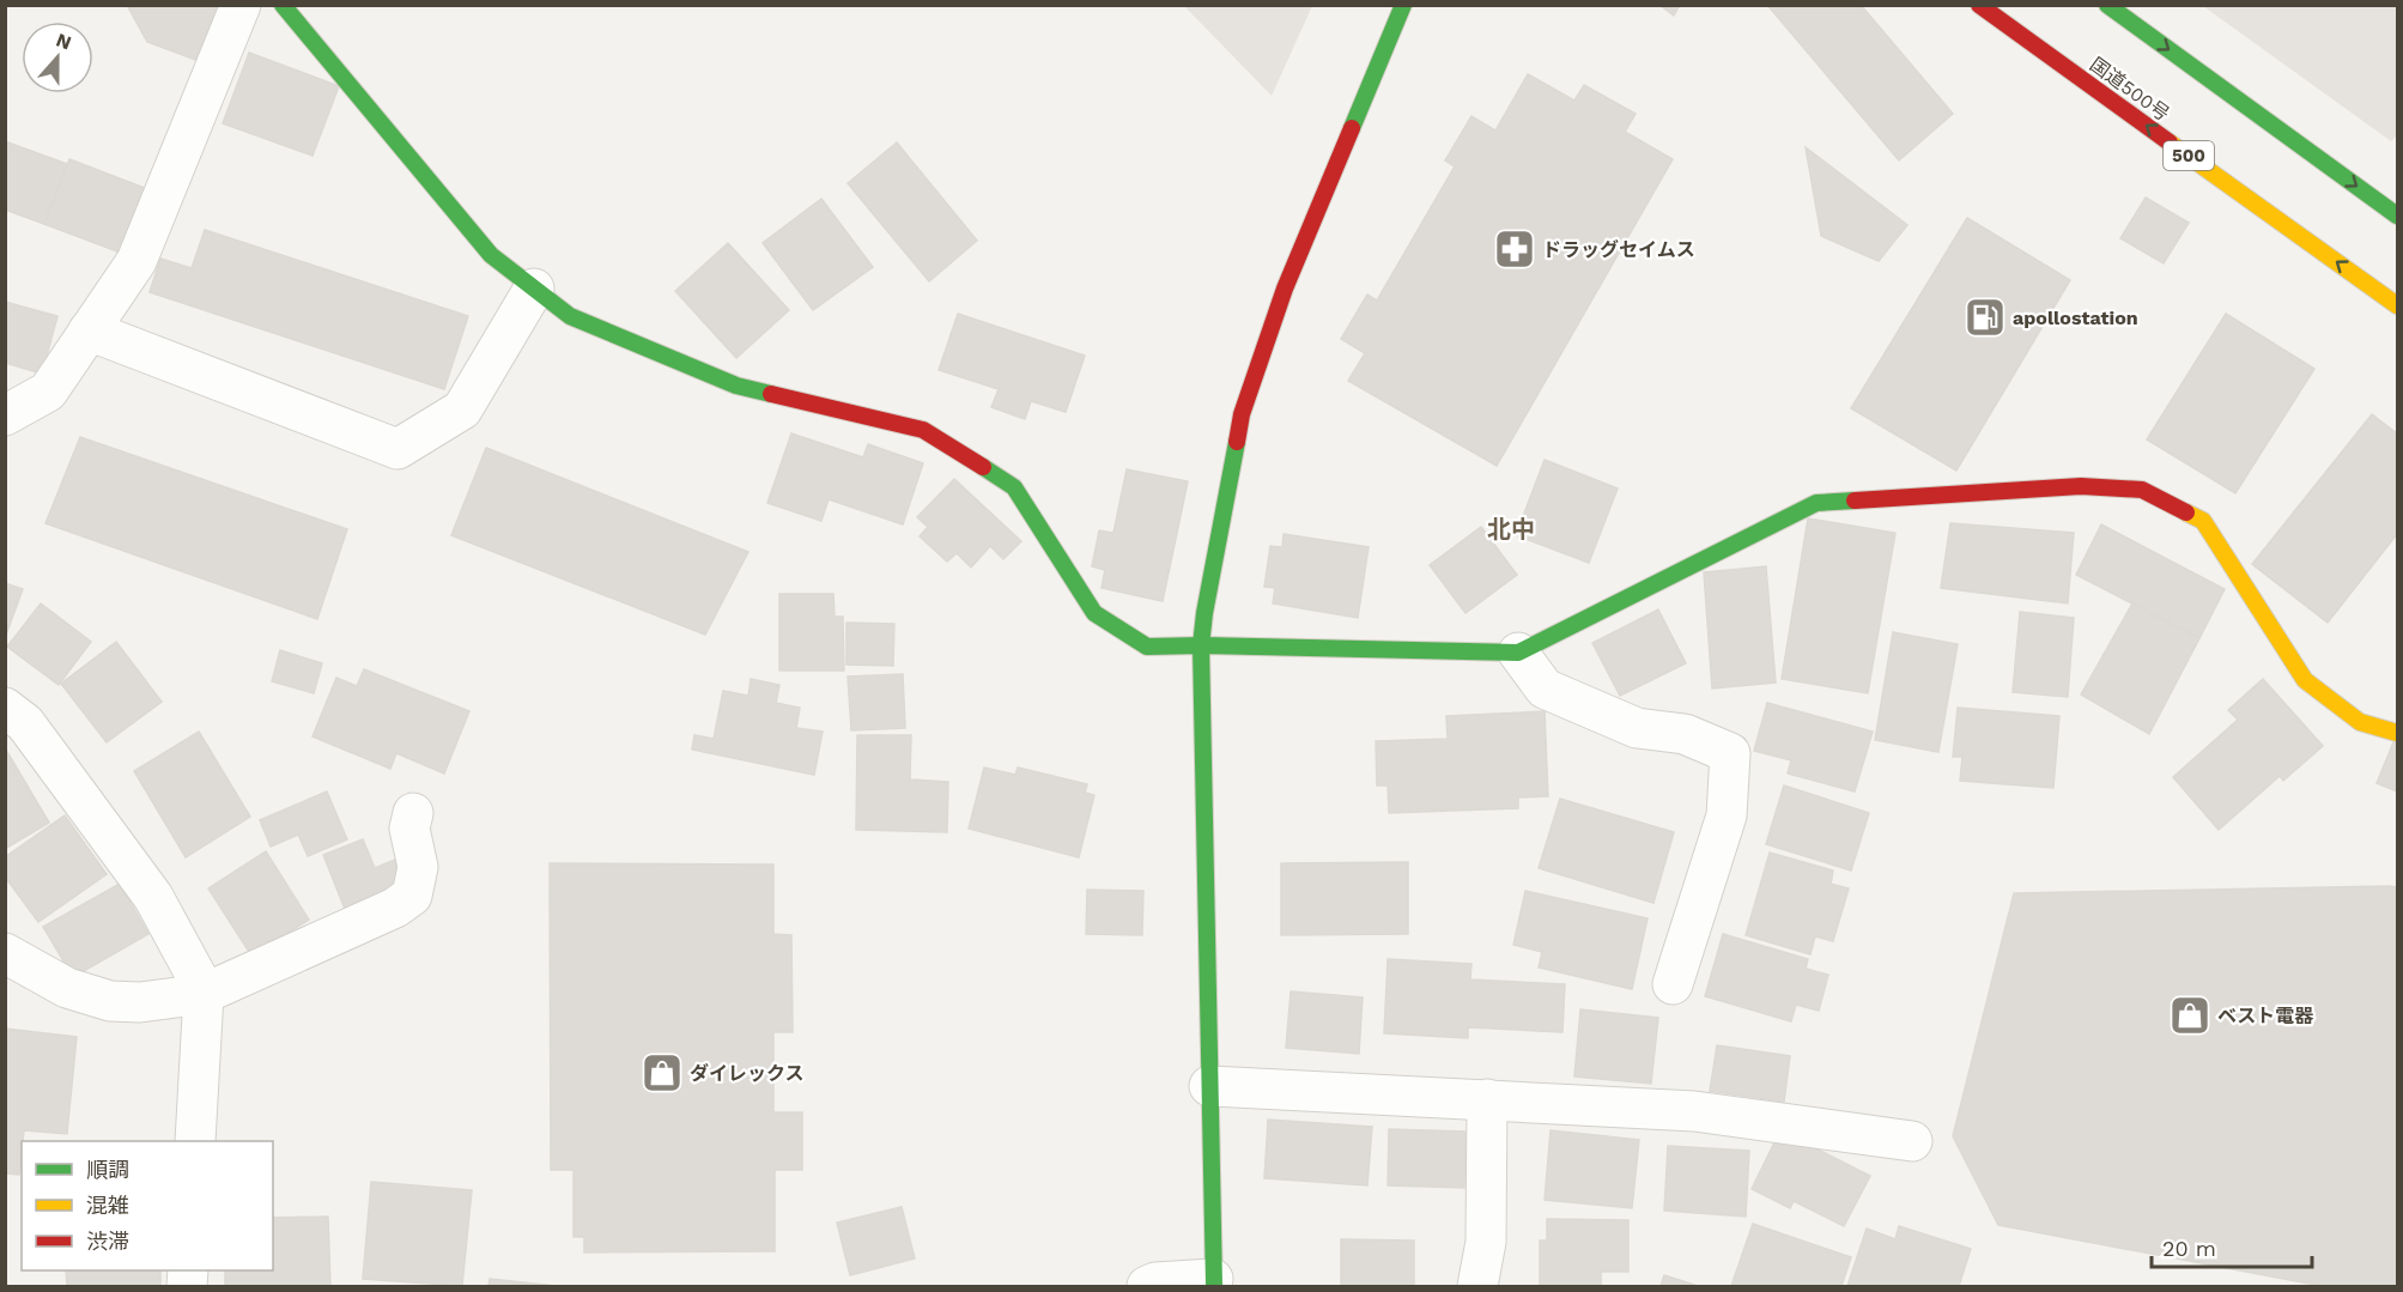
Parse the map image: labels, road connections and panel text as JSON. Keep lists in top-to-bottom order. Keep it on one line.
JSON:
{"streets":{"main road":["国道500号","500"]},"districts":["北中"],"places":{"pharmacy":["ドラッグセイムス"],"fuel station":["apollostation"],"shop":["ベスト電器","ダイレックス"]},"legend":["順調","混雑","渋滞"],"scale_bar":"20 m","north":"top"}
